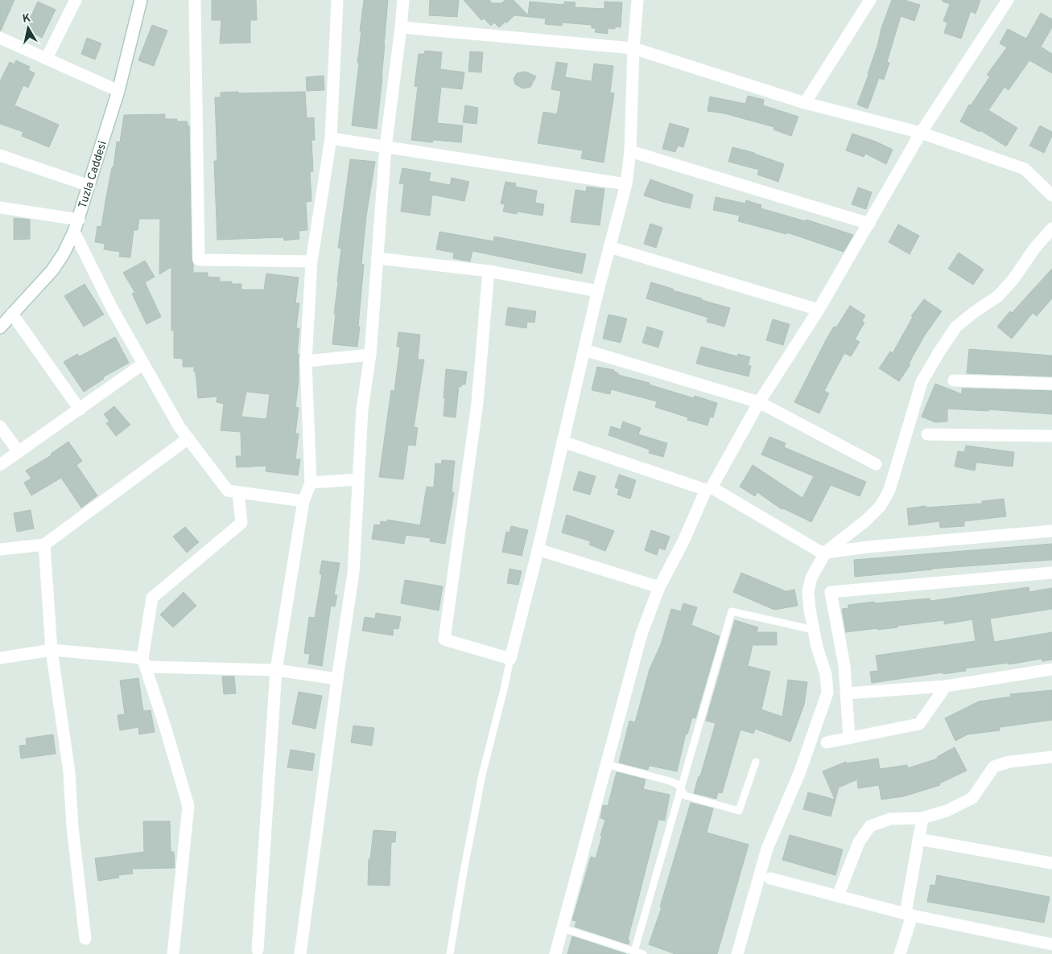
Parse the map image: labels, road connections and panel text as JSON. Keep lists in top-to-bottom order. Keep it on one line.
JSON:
{"streets":{"street":["Tuzla Caddesi"]},"north":"top"}
